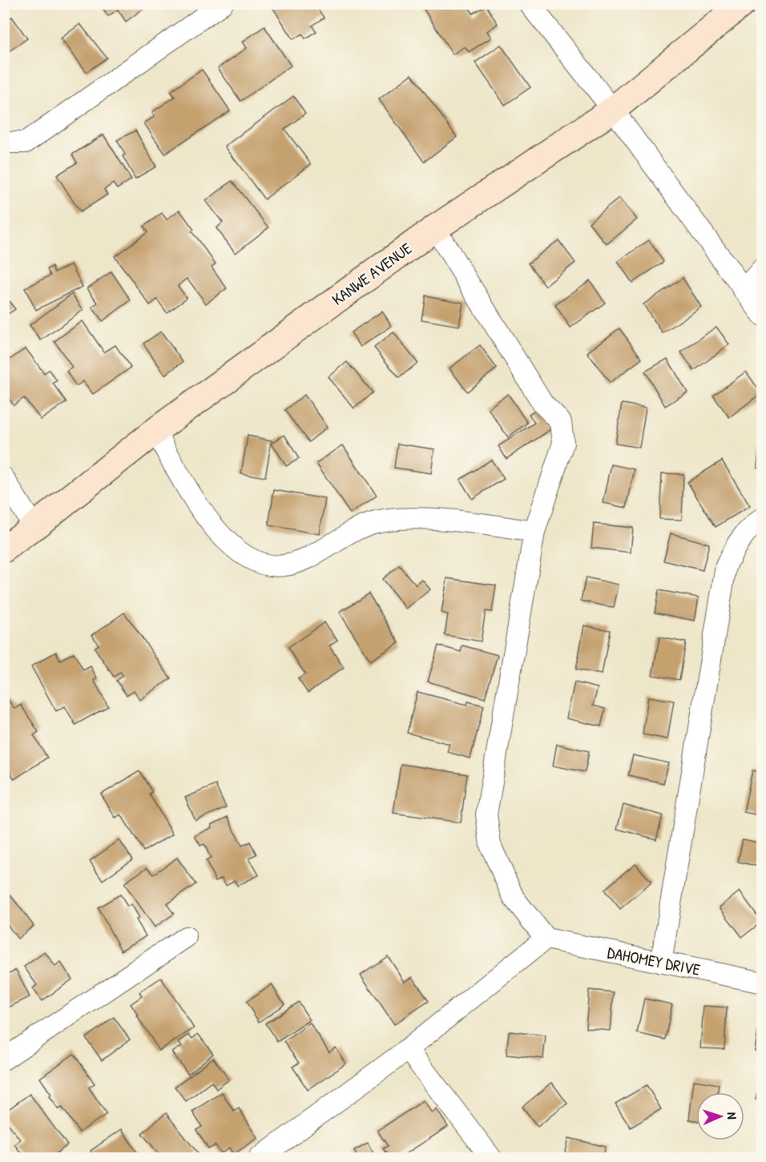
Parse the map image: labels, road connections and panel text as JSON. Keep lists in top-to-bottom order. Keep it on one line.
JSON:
{"streets":{"main road":["KANWE AVENUE"],"street":["DAHOMEY DRIVE"]},"north":"right"}
